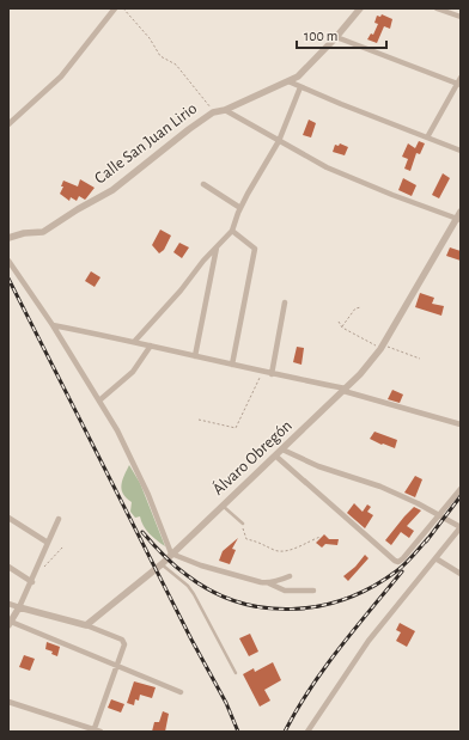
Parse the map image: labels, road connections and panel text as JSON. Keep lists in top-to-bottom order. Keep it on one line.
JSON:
{"streets":{"street":["Calle San Juan Lirio","Álvaro Obregón"]},"scale_bar":"100 m"}
